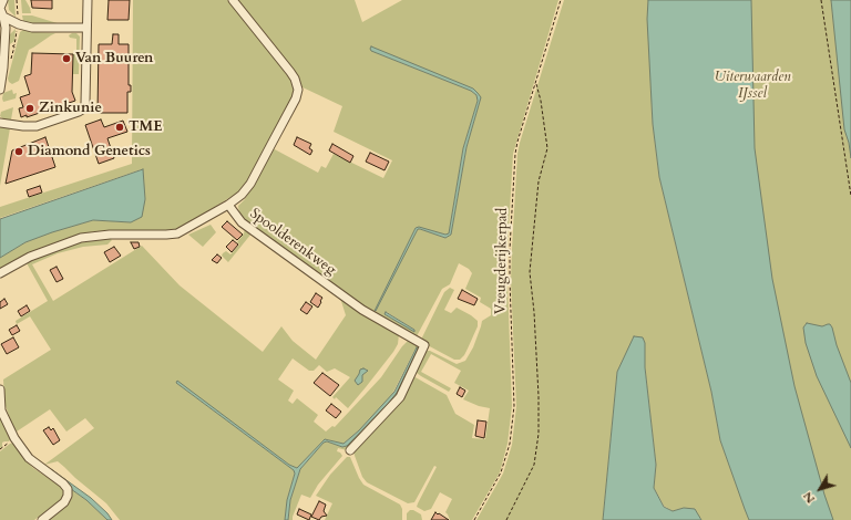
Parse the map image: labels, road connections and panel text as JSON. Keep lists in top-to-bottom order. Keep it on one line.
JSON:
{"streets":{"street":["Spoolderenkweg"],"path":["Vreugderijkerpad"]},"parks":["Uiterwaarden IJssel"],"places":["Van Buuren","Zinkunie","TME","Diamond Genetics"],"north":"bottom left"}
